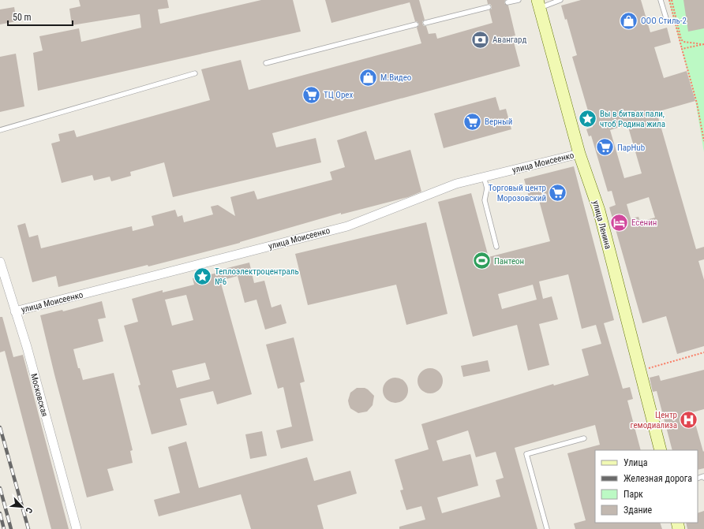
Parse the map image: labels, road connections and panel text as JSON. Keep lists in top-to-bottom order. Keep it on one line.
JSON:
{"streets":{"main road":["улица Ленина"],"street":["улица Моисеенко","Московская"]},"crossings":[["улица Моисеенко","улица Ленина"],["улица Моисеенко","Московская"]],"places":{"shop":["ООО Стиль-2","М.Видео"],"bank":["Авангард"],"supermarket":["ТЦ Орех","Верный","ПарHub","Торговый центр Морозовский"],"place":["Вы в битвах пали, чтоб Родина жила","Теплоэлектроцентраль №6"],"hotel":["Есенин"],"sports":["Пантеон"],"hospital":["Центр гемодиализа"]},"legend":["Улица","Железная дорога","Парк","Здание"],"scale_bar":"50 m","north":"bottom right"}
